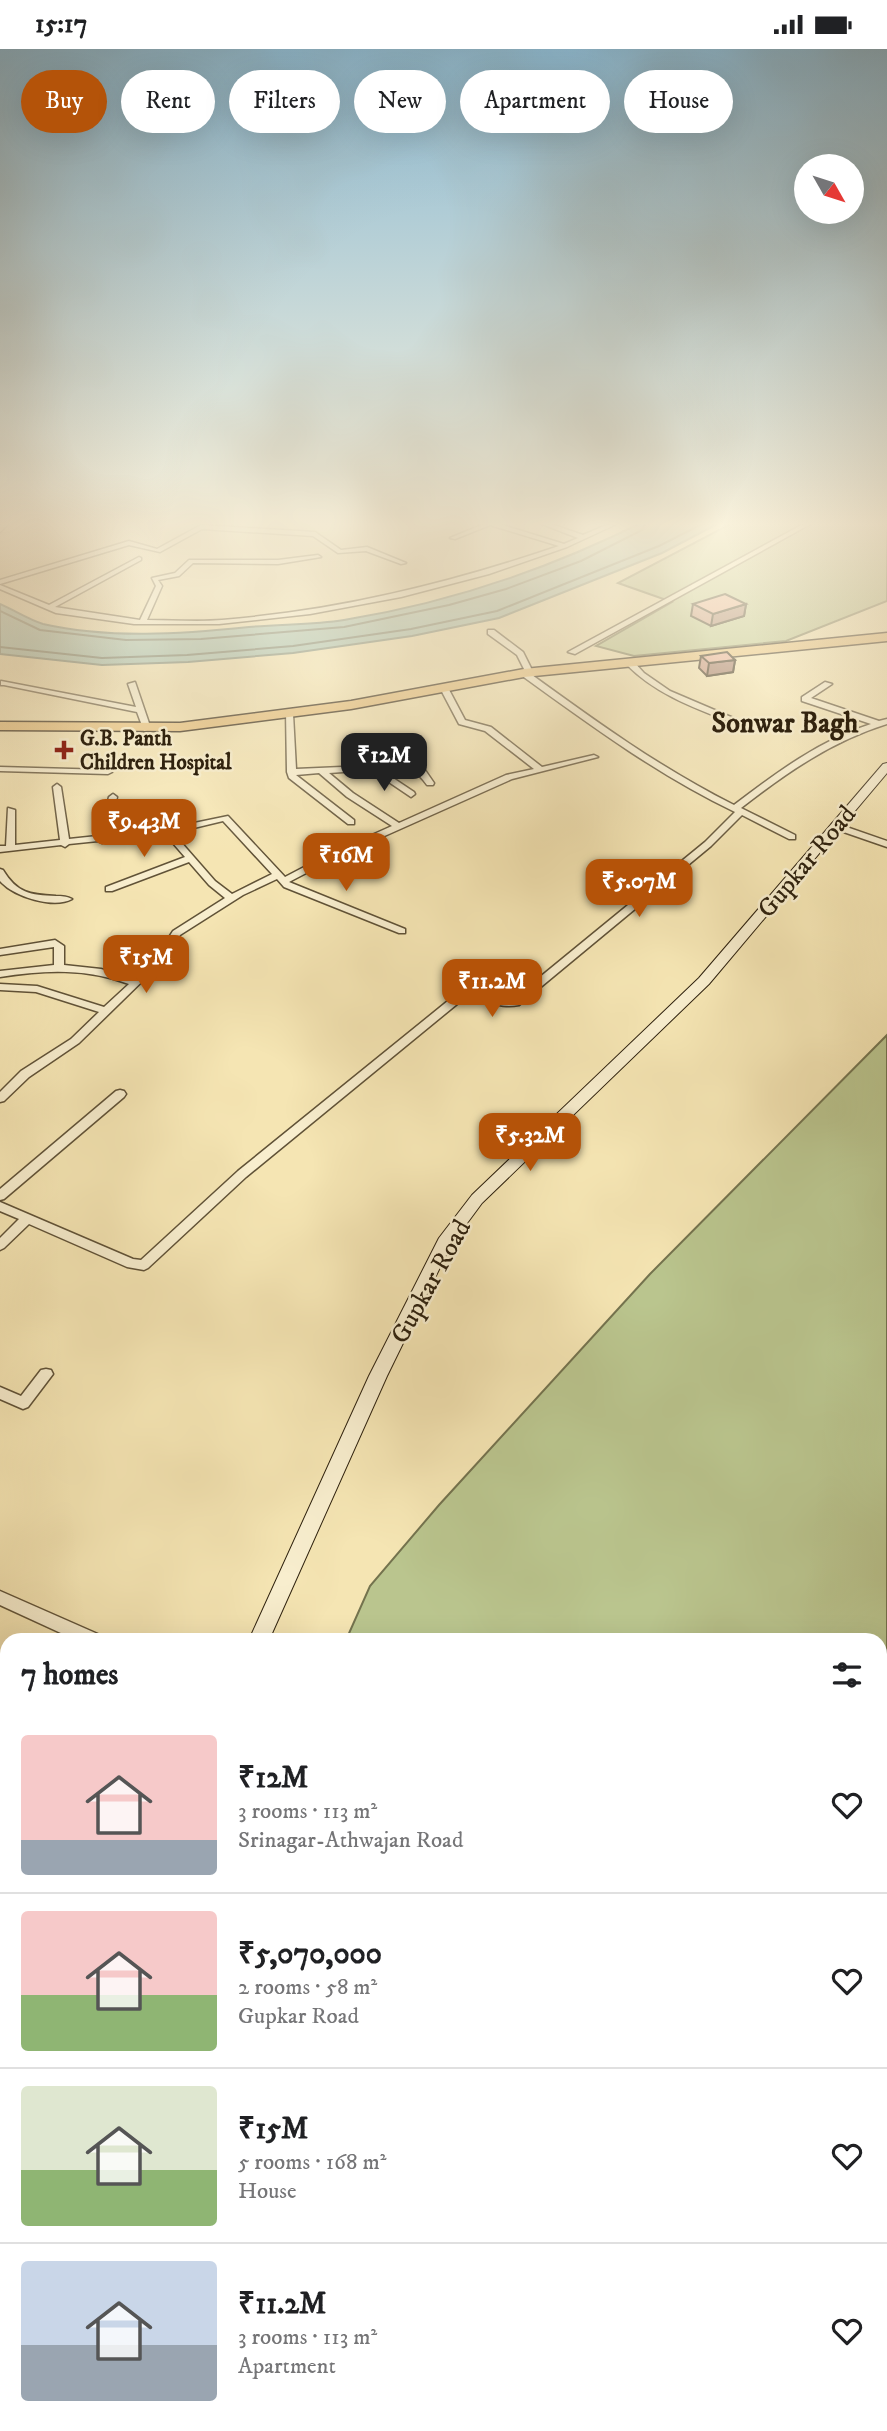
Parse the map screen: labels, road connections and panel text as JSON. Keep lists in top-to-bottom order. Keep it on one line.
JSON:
{"streets":{"main road":["Gupkar Road"]},"districts":["Sonwar Bagh"],"places":{"health":["G.B. Panth Children Hospital"]},"north":"bottom right","page":{"status":"15:17","chip":["Buy","Rent","Filters","New","Apartment","House"],"price":["₹12M","₹9.43M","₹16M","₹5.07M","₹15M","₹11.2M","₹5.32M"],"heading":"7 homes","list":[{"name":"₹12M","note":"3 rooms · 113 m² · Srinagar-Athwajan Road"},{"name":"₹5,070,000","note":"2 rooms · 58 m² · Gupkar Road"},{"name":"₹15M","note":"5 rooms · 168 m² · House"},{"name":"₹11.2M","note":"3 rooms · 113 m² · Apartment"}]}}
